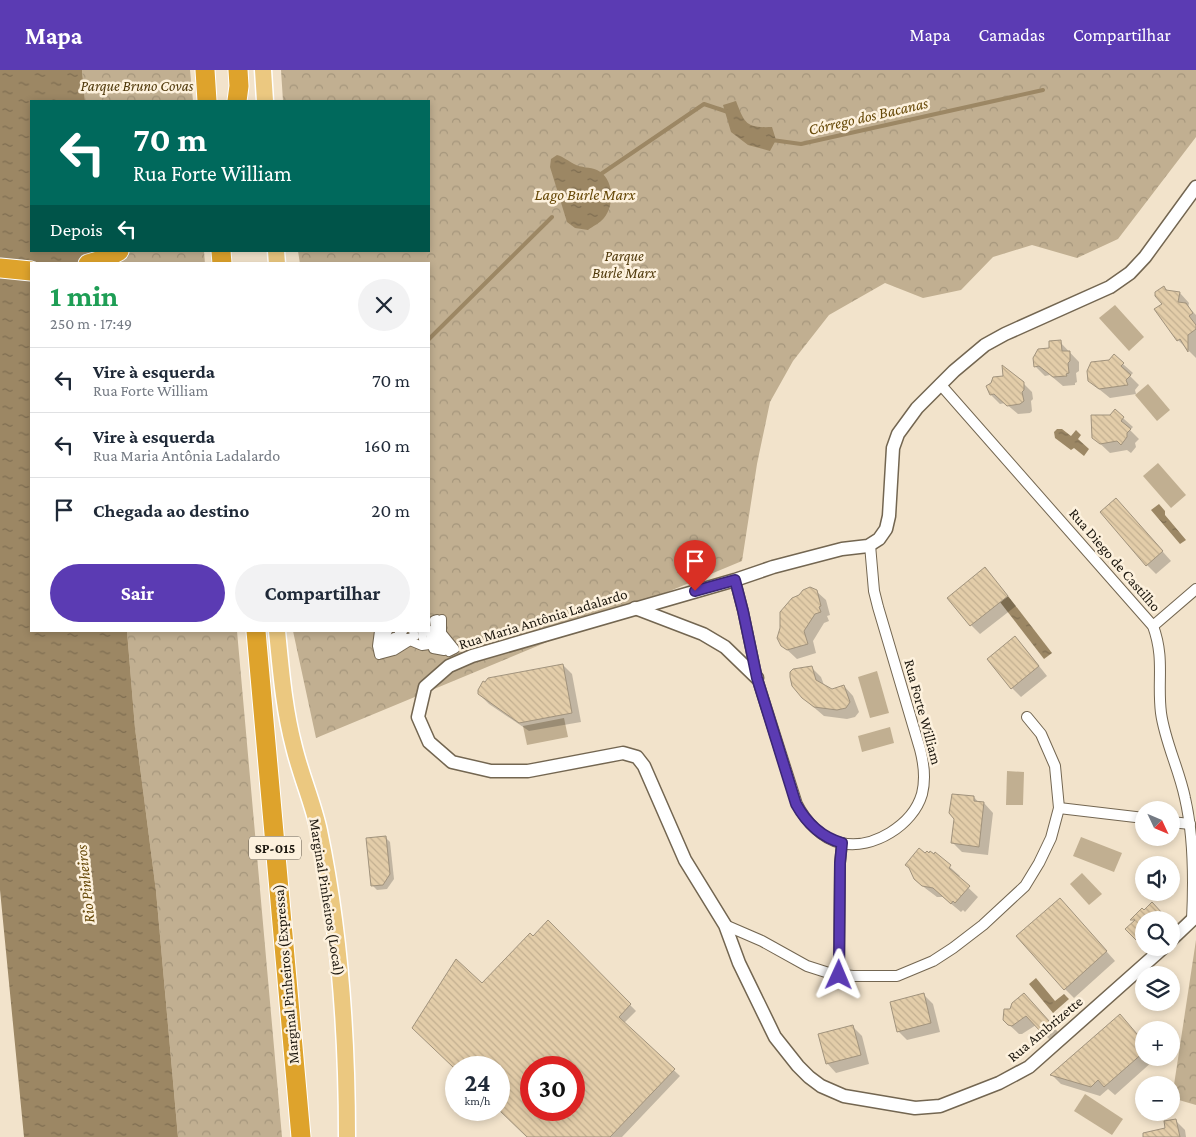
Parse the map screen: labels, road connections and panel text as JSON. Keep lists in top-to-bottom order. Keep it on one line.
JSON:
{"streets":{"highway":["SP-015","Marginal Pinheiros (Expressa)"],"main road":["Marginal Pinheiros (Local)"],"street":["Rua Diego de Castilho","Rua Maria Antônia Ladalardo","Rua Forte William","Rua Ambrizette"]},"crossings":[["Rua Maria Antônia Ladalardo","Rua Forte William"],["Rua Maria Antônia Ladalardo","Rua Ambrizette"]],"water":["Córrego dos Bacanas","Lago Burle Marx","Rio Pinheiros"],"parks":["Parque Bruno Covas","Parque Burle Marx"],"north":"bottom right","page":{"header":"Mapa","nav":["Mapa","Camadas","Compartilhar"],"turn":["70 m","Rua Forte William"],"then":"Depois","heading":["1 min","250 m · 17:49"],"list":[{"name":"Vire à esquerda","note":"Rua Forte William","value":"70 m"},{"name":"Vire à esquerda","note":"Rua Maria Antônia Ladalardo","value":"160 m"},{"name":"Chegada ao destino","value":"20 m"}],"buttons":["Sair","Compartilhar"],"map_buttons":["+","−"],"speed":"24 km/h","limit":"30"}}
